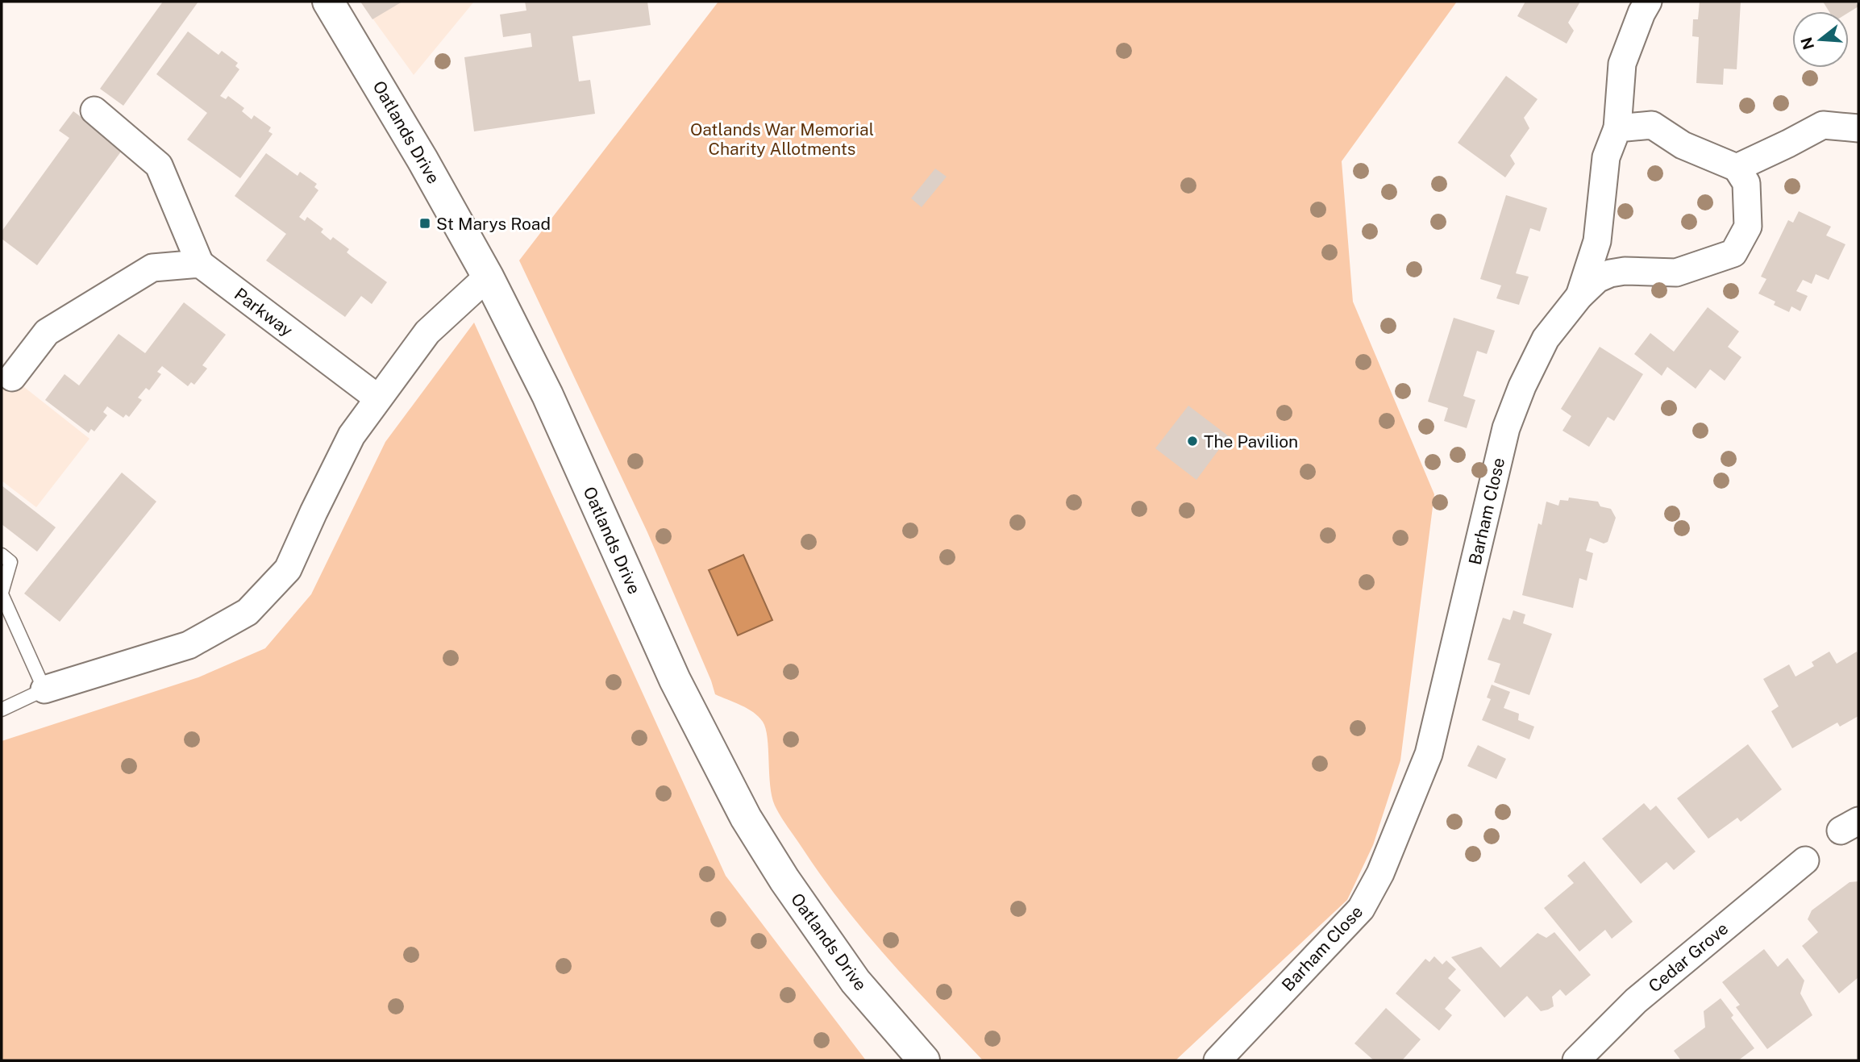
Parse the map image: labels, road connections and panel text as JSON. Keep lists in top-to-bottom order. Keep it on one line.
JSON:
{"streets":{"main road":["Oatlands Drive"],"street":["Parkway","Barham Close","Cedar Grove"]},"parks":["Oatlands War Memorial Charity Allotments"],"places":{"transit":["St Marys Road"],"other":["The Pavilion"]},"north":"left"}
